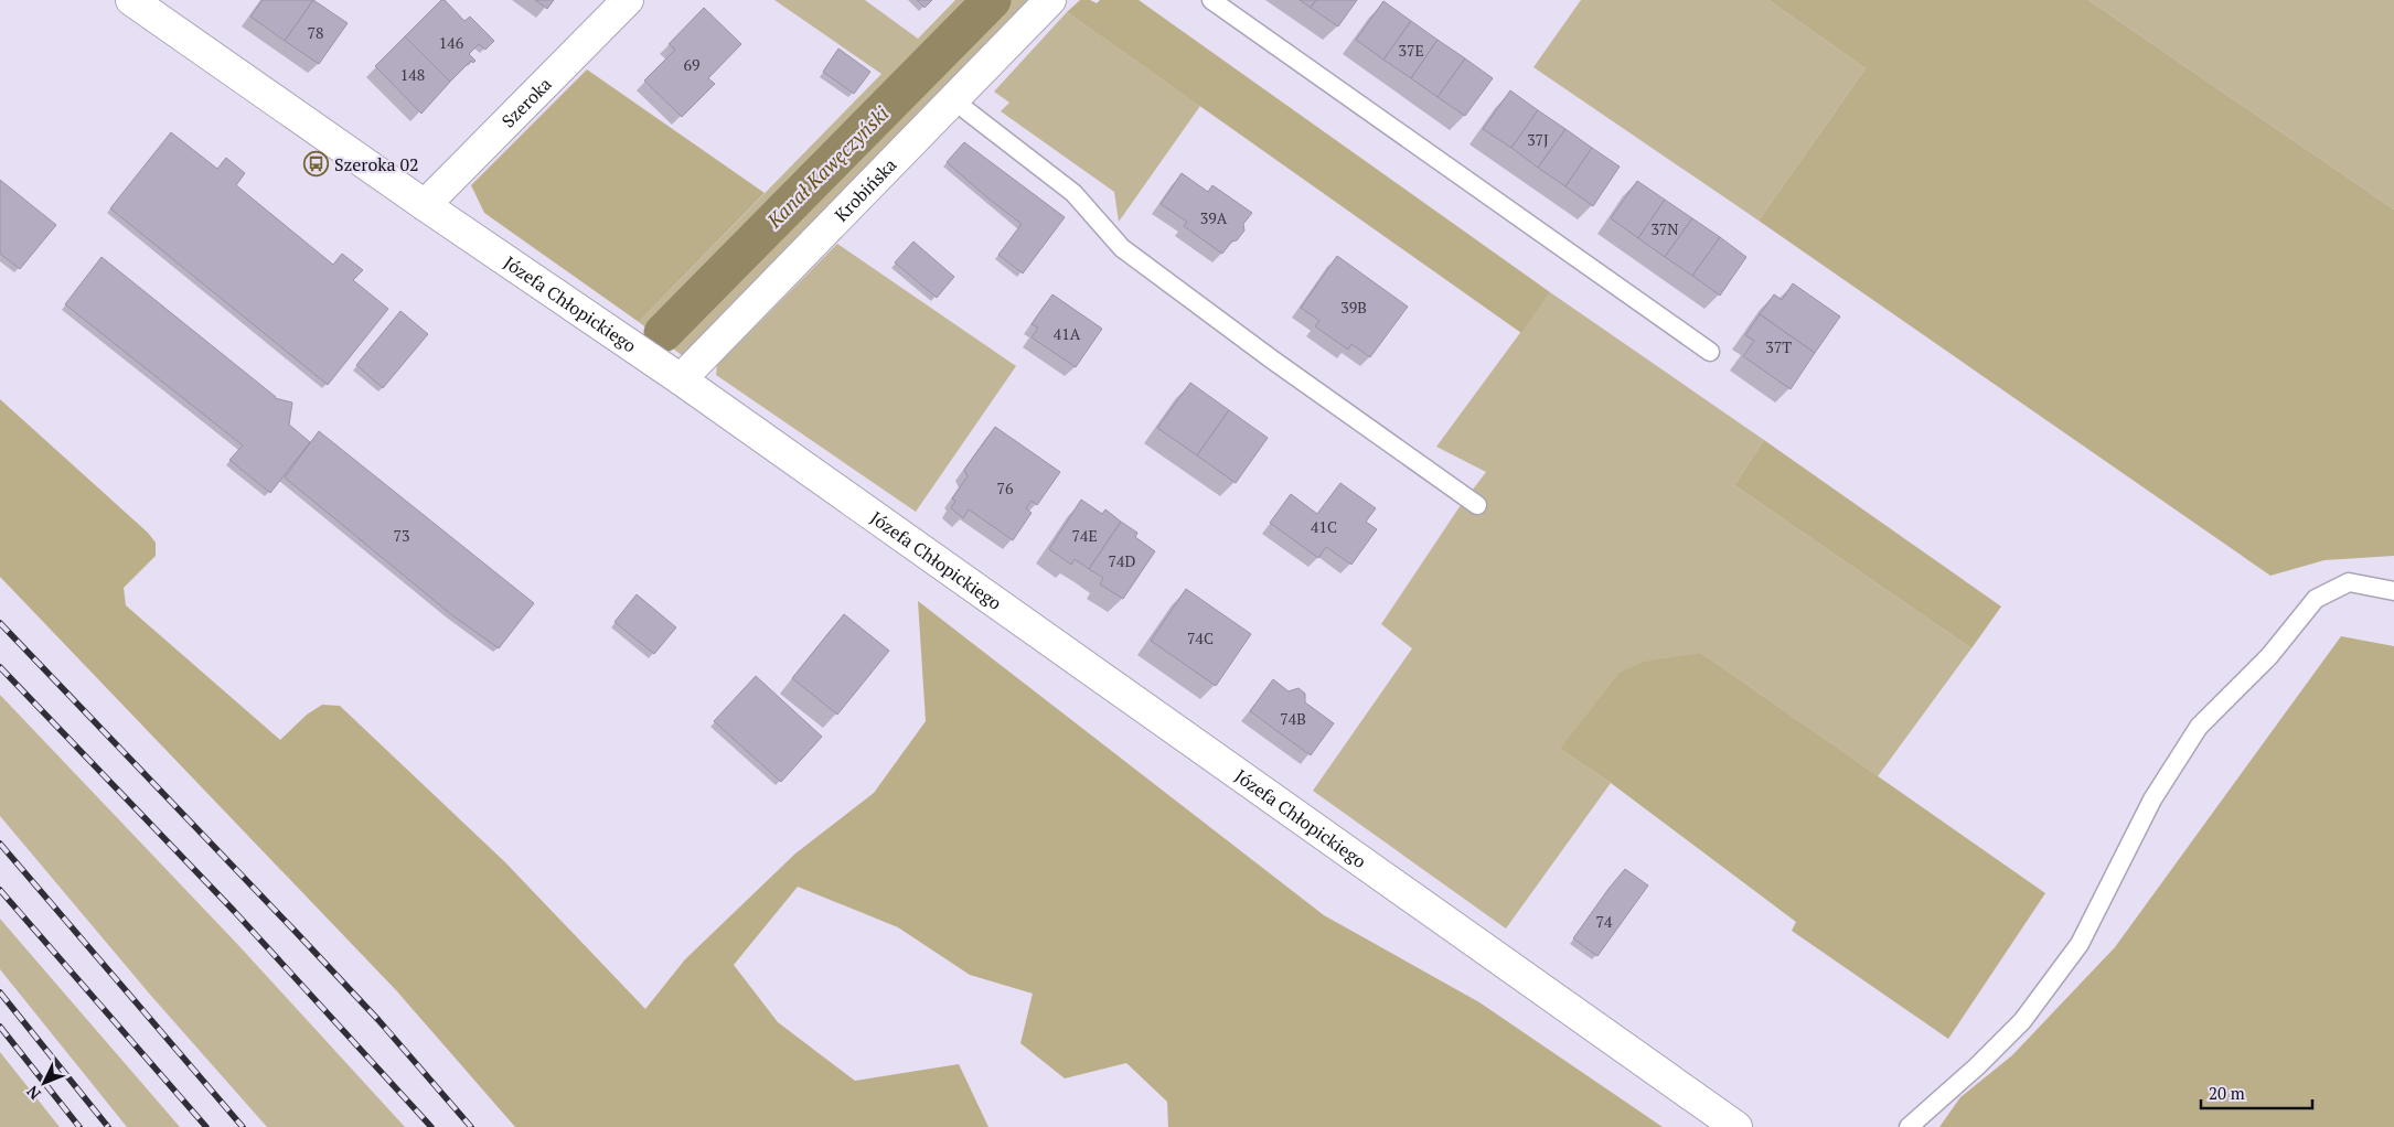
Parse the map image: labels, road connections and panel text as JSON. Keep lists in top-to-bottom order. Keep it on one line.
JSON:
{"streets":{"street":["Szeroka","Krobińska","Józefa Chłopickiego"]},"crossings":[["Szeroka","Józefa Chłopickiego"],["Krobińska","Józefa Chłopickiego"]],"water":["Kanał Kawęczyński"],"places":{"bus stop":["Szeroka 02"]},"house_numbers":["78","146","37E","69","148","37J","39A","37N","39B","41A","37T","76","41C","73","74E","74D","74C","74B","74"],"scale_bar":"20 m","north":"bottom left"}
